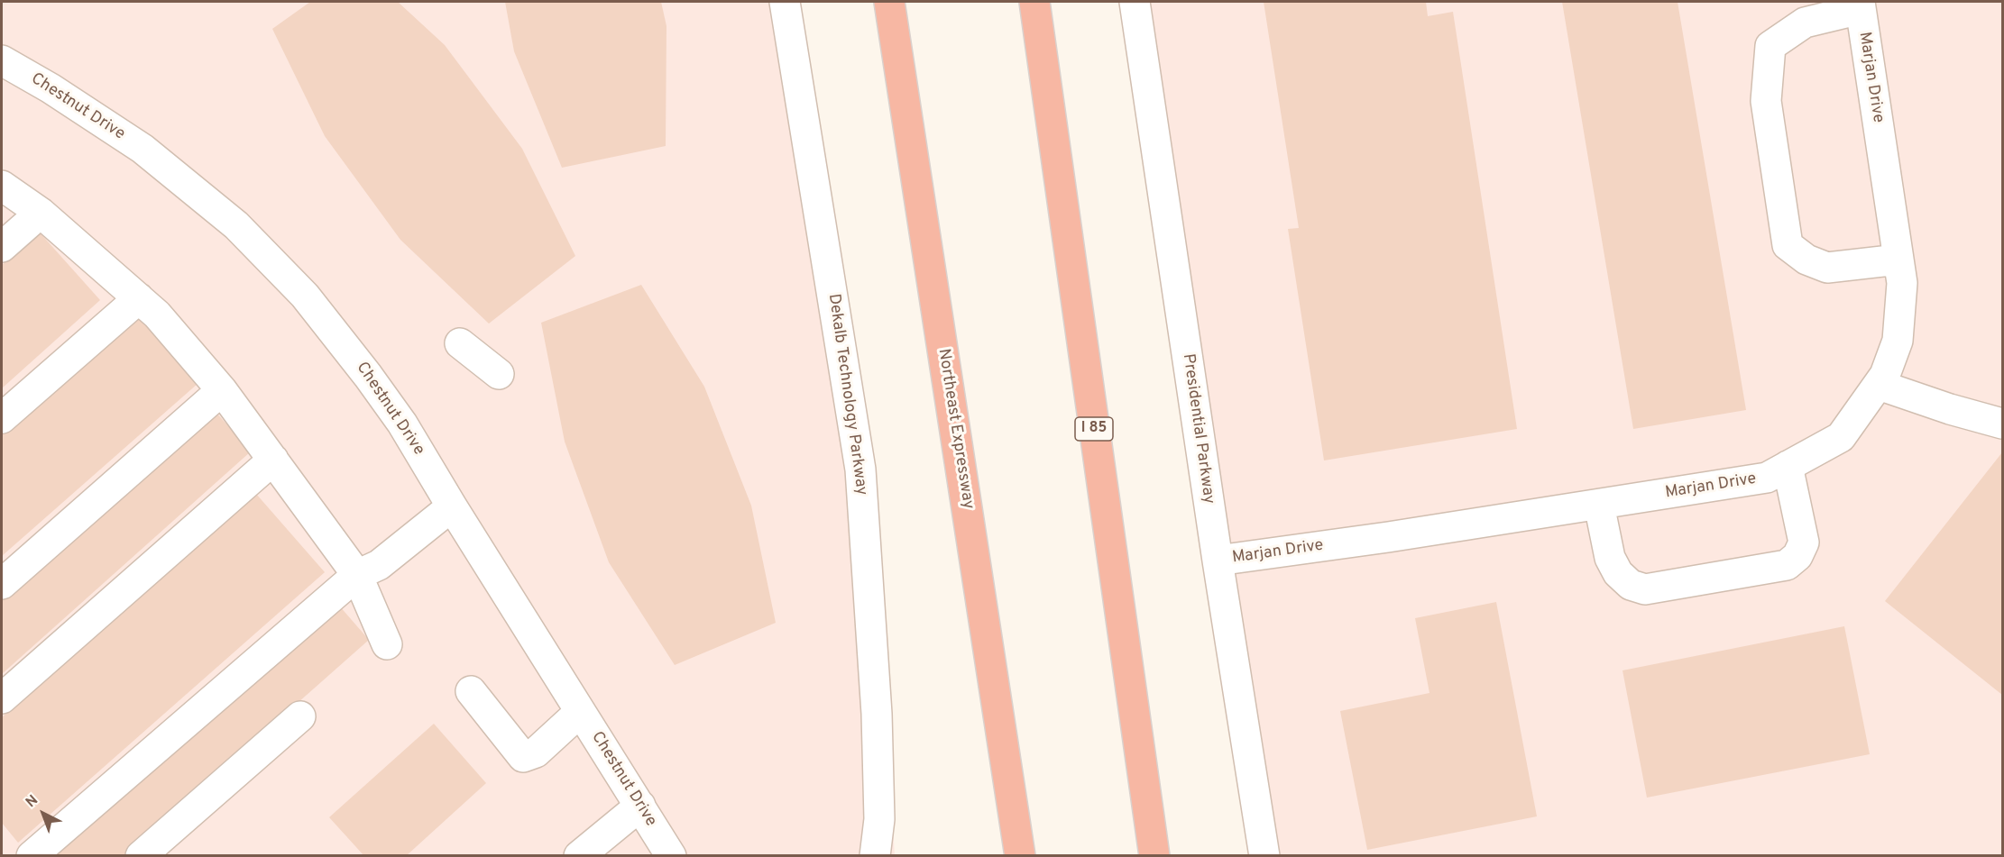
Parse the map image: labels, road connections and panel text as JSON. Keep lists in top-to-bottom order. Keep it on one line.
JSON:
{"streets":{"highway":["Northeast Expressway","I 85"],"street":["Marjan Drive","Chestnut Drive","Dekalb Technology Parkway","Presidential Parkway"]},"crossings":[["Marjan Drive","Presidential Parkway"]],"north":"top left"}
